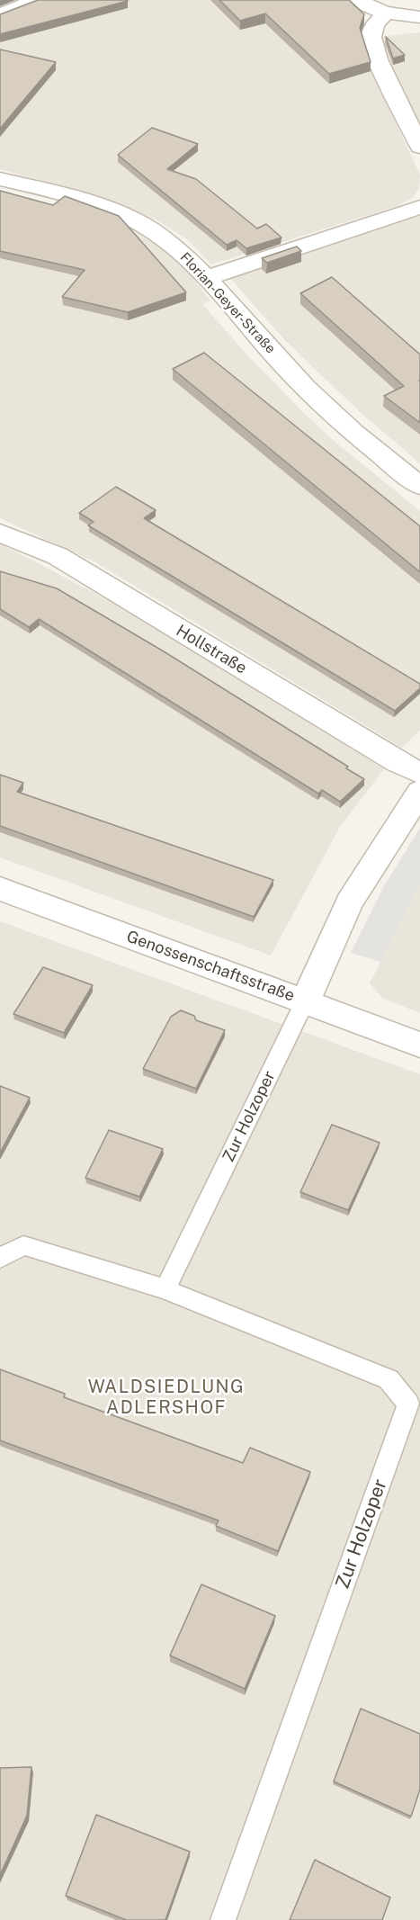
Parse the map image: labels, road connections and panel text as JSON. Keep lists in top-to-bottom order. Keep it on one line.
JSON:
{"streets":{"street":["Florian-Geyer-Straße","Hollstraße","Genossenschaftsstraße"],"lane":["Zur Holzoper"]},"crossings":[["Genossenschaftsstraße","Zur Holzoper"]],"districts":["WALDSIEDLUNG ADLERSHOF"]}
